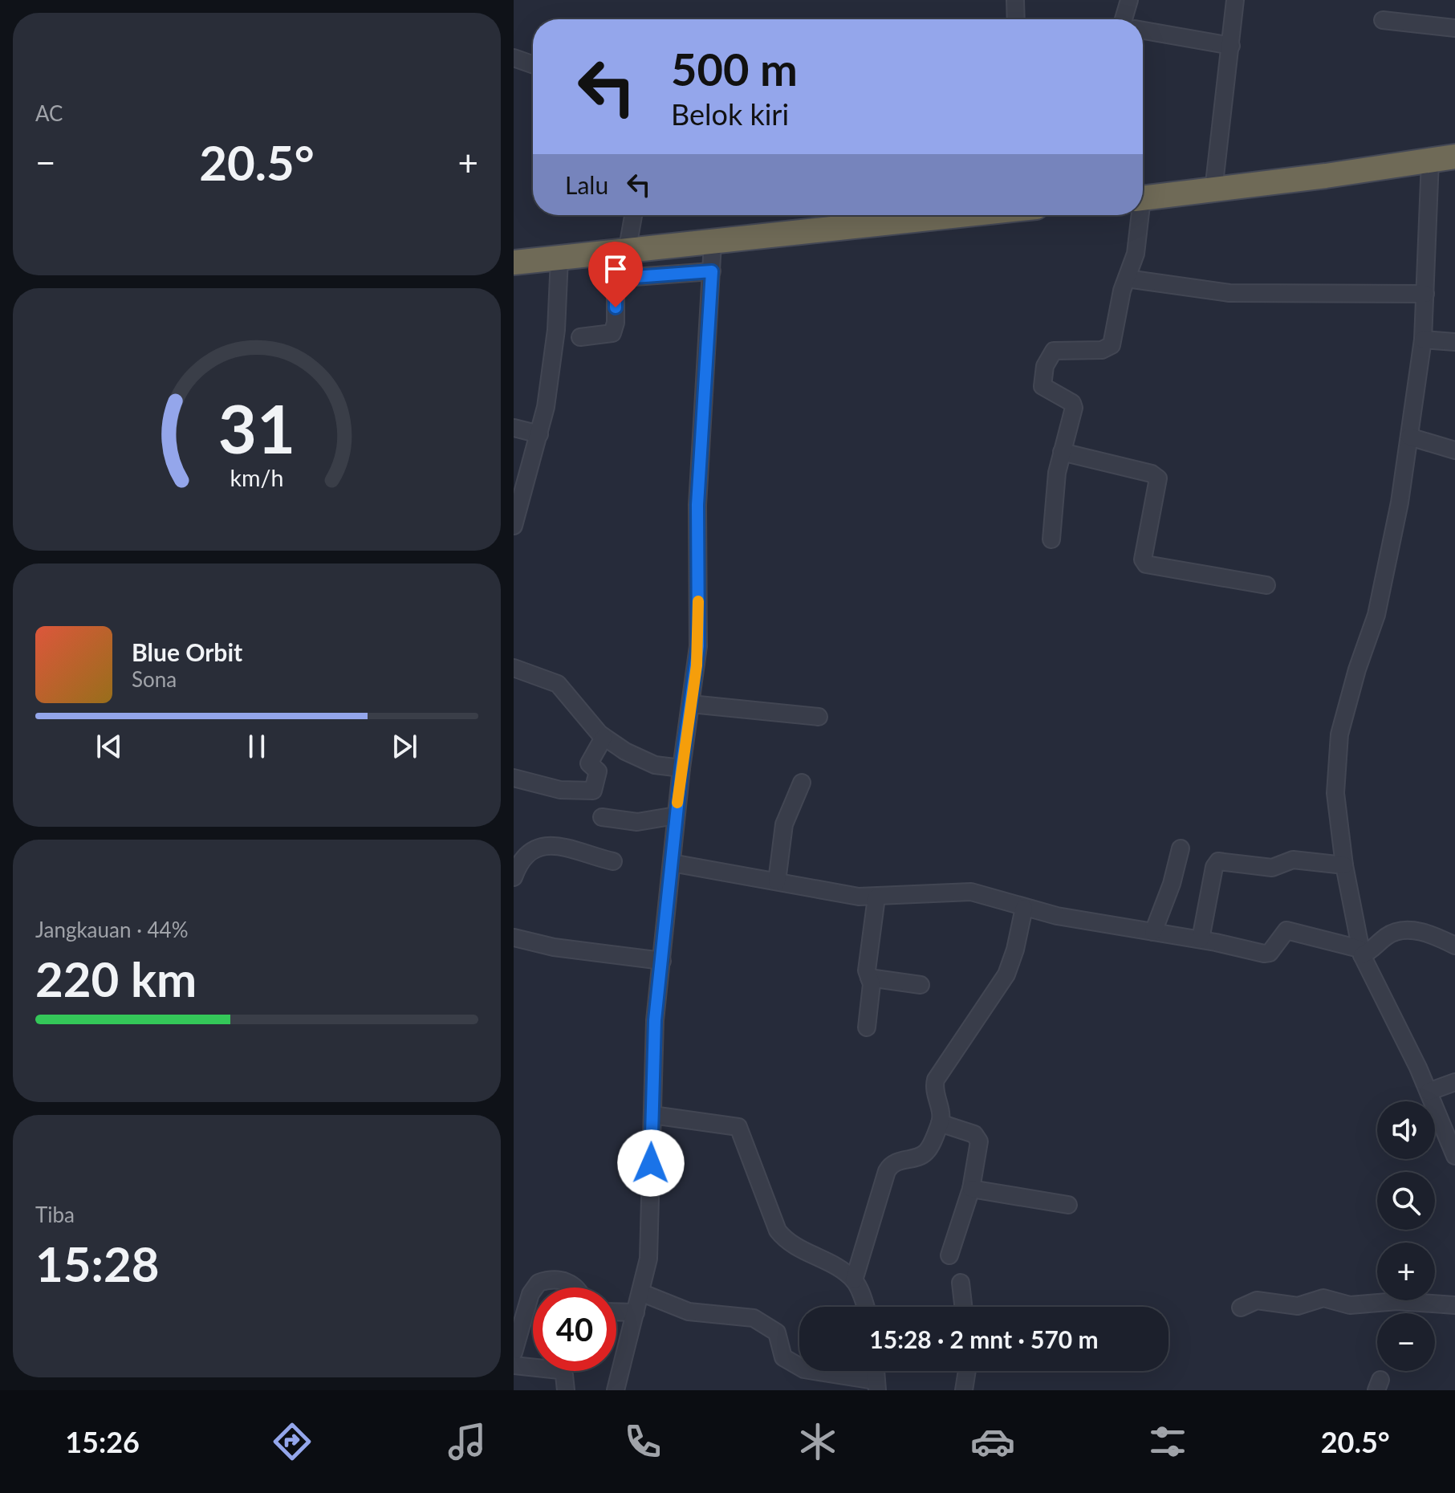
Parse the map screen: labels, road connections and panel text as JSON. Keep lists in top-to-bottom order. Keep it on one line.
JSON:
{"page":{"tile":["AC",["Jangkauan · 44%","220 km"],["Tiba","15:28"]],"turn":["500 m","Belok kiri"],"heat":["−","20.5°","+"],"then":"Lalu","song":["Blue Orbit","Sona"],"map_buttons":["+","−"],"limit":"40","trip":"15:28 · 2 mnt · 570 m","tabs":["15:26","20.5°"],"gauge":["31","km/h"]}}
